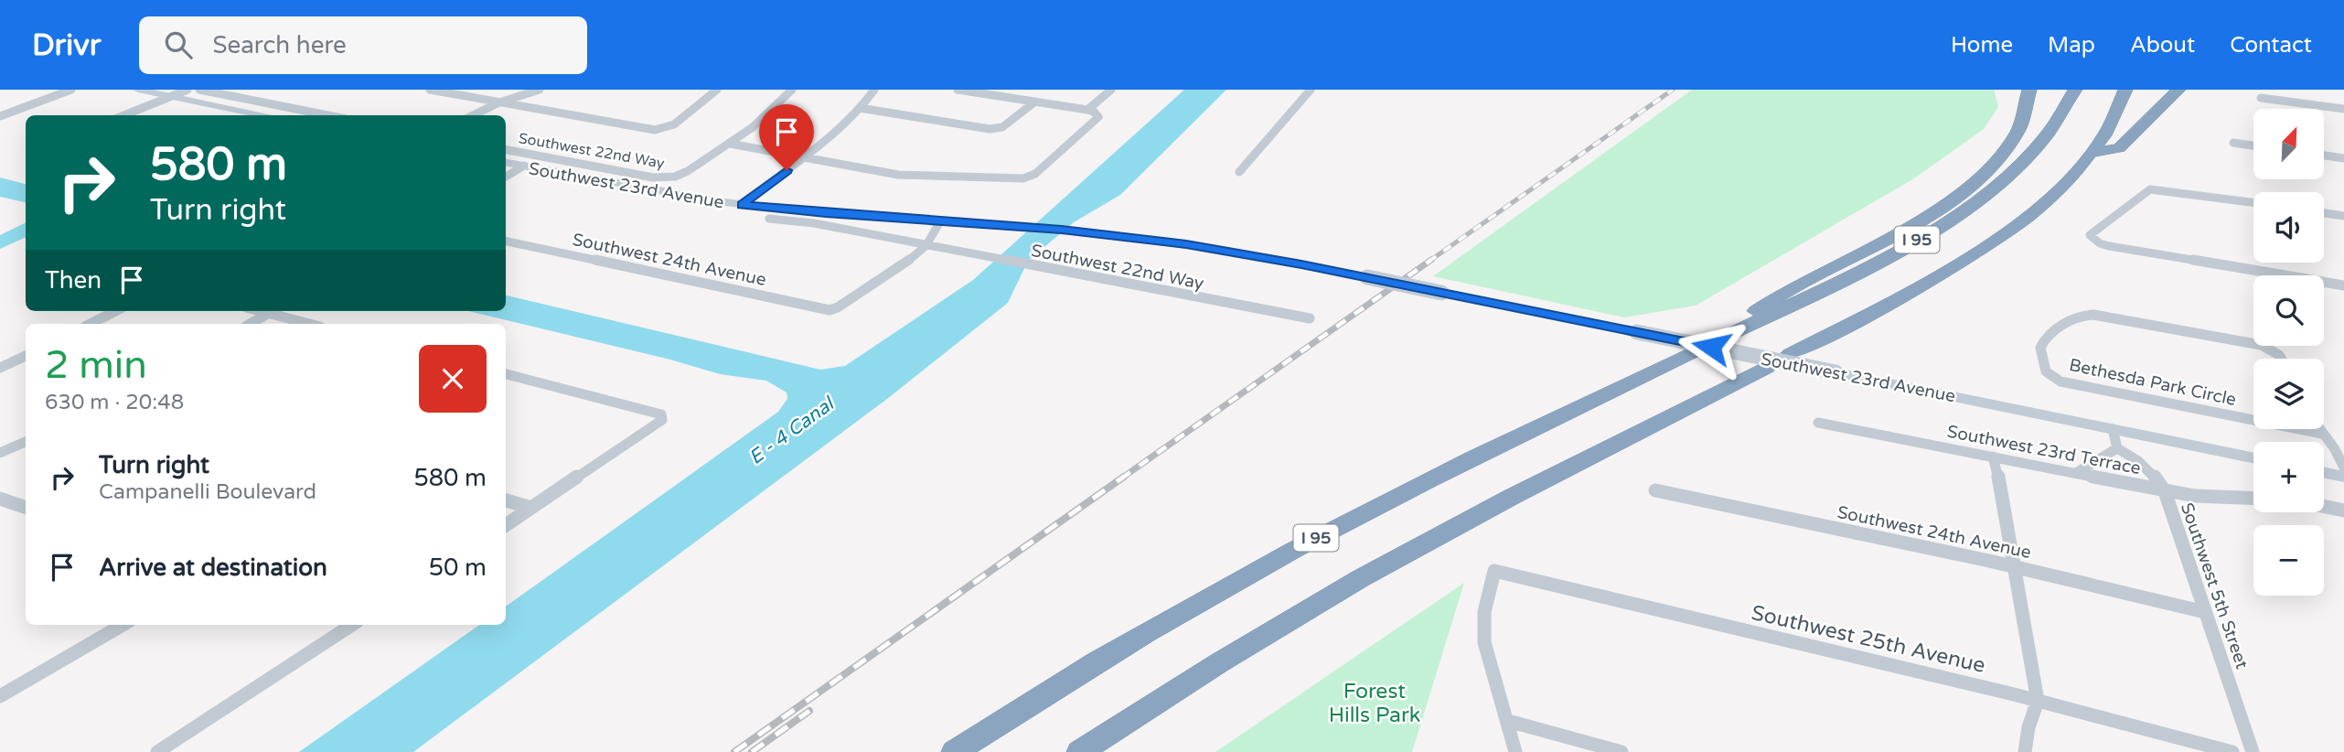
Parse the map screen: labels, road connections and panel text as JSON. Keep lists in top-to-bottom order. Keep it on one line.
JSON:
{"streets":{"highway":["I 95"],"street":["Southwest 22nd Way","Southwest 23rd Avenue","Southwest 24th Avenue","Bethesda Park Circle","Southwest 23rd Terrace","Southwest 5th Street","Southwest 25th Avenue"]},"crossings":[["Southwest 22nd Way","Southwest 24th Avenue"],["Southwest 24th Avenue","Southwest 5th Street"],["Southwest 23rd Terrace","Southwest 5th Street"]],"water":["E - 4 Canal"],"parks":["Forest Hills Park"],"north":"top right","page":{"header":"Drivr","search":"Search here","nav":["Home","Map","About","Contact"],"map_buttons":["+","−"],"turn":["580 m","Turn right"],"then":"Then","heading":["2 min","630 m · 20:48"],"list":[{"name":"Turn right","note":"Campanelli Boulevard","value":"580 m"},{"name":"Arrive at destination","value":"50 m"}]}}
